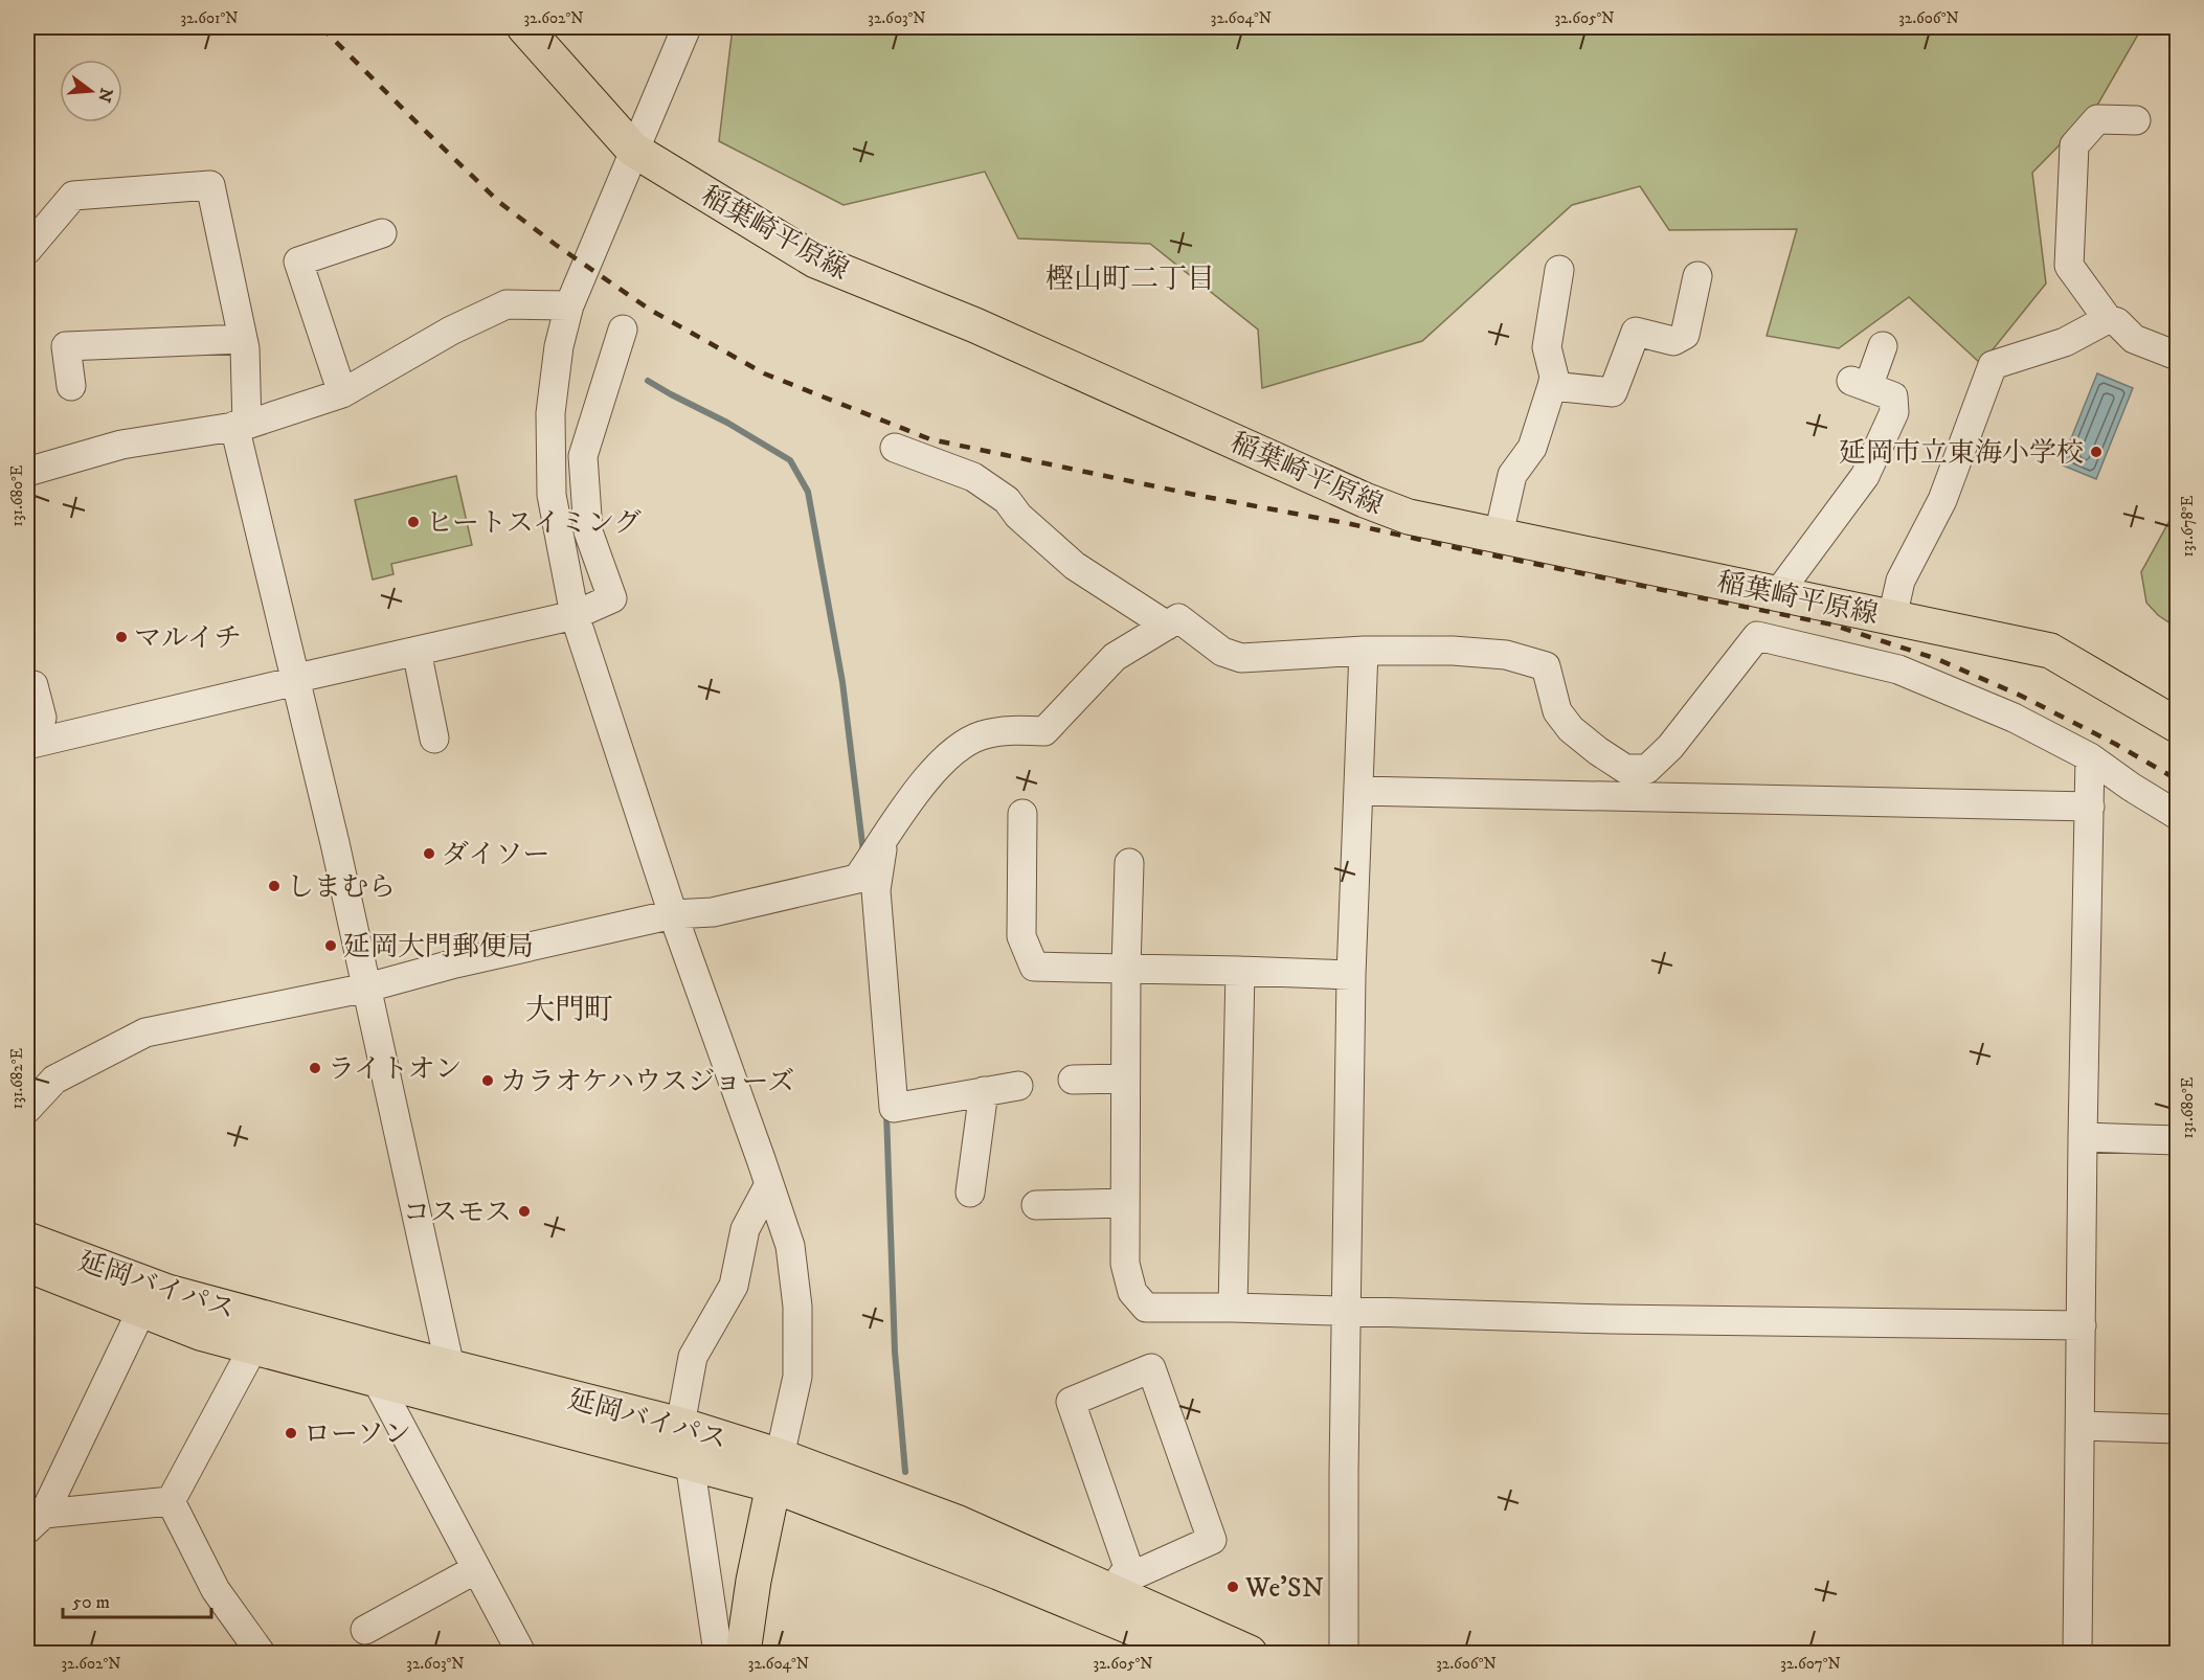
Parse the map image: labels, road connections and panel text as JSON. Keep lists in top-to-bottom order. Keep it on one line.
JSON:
{"streets":{"main road":["稲葉崎平原線","延岡バイパス"]},"districts":["樫山町二丁目","大門町"],"places":["延岡市立東海小学校","ヒートスイミング","マルイチ","ダイソー","しまむら","延岡大門郵便局","ライトオン","カラオケハウスジョーズ","コスモス","ローソン","We'SN"],"scale_bar":"50 m","north":"right","coordinates":["32.601°N","32.602°N","32.603°N","32.604°N","32.605°N","32.606°N","131.680°E","131.678°E","131.682°E","32.607°N"]}
